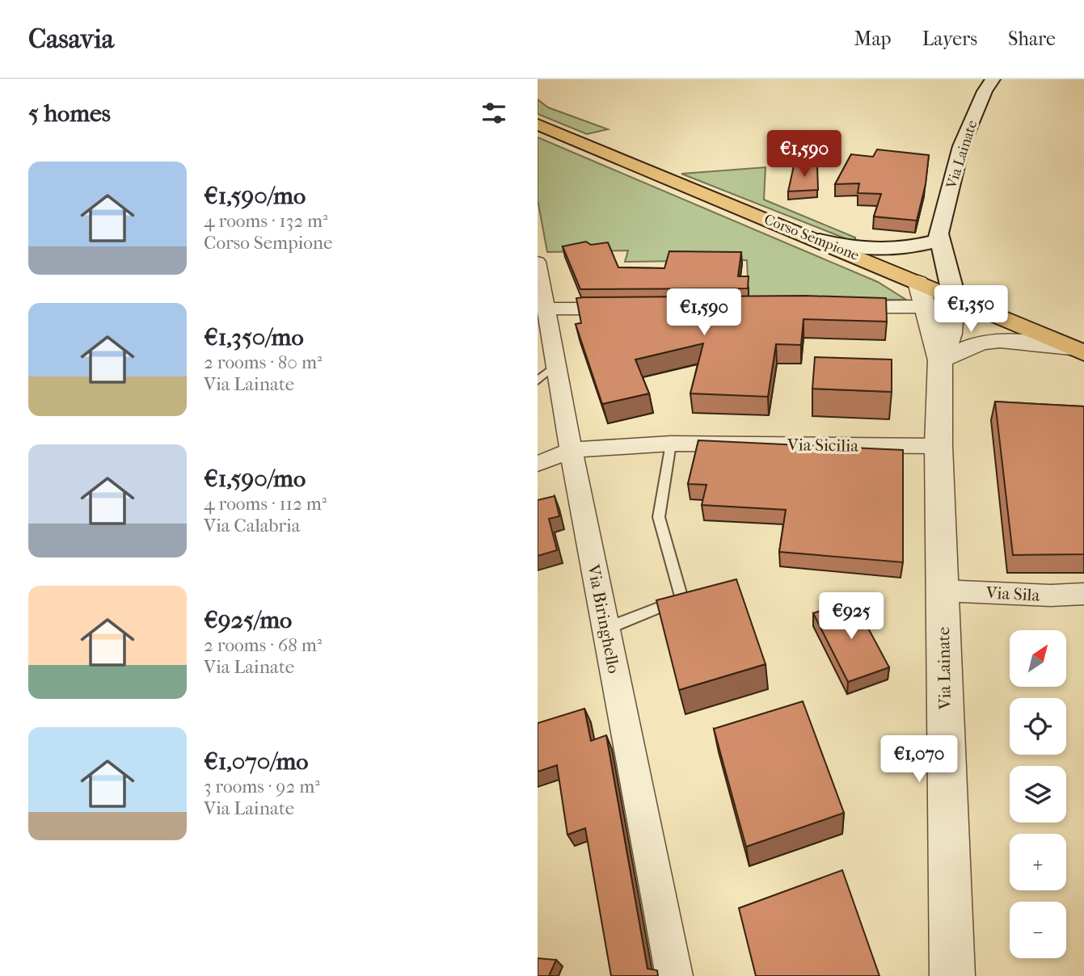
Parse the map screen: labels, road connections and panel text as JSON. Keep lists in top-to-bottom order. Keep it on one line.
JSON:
{"streets":{"main road":["Via Lainate","Corso Sempione"],"street":["Via Sicilia","Via Sila","Via Biringhello"]},"crossings":[["Via Lainate","Corso Sempione"],["Via Lainate","Via Sicilia"],["Via Lainate","Via Sila"],["Via Sicilia","Via Biringhello"]],"north":"top right","page":{"header":"Casavia","nav":["Map","Layers","Share"],"heading":"5 homes","price":["€1,590","€1,350","€1,590","€925","€1,070"],"list":[{"name":"€1,590/mo","note":"4 rooms · 132 m² · Corso Sempione"},{"name":"€1,350/mo","note":"2 rooms · 80 m² · Via Lainate"},{"name":"€1,590/mo","note":"4 rooms · 112 m² · Via Calabria"},{"name":"€925/mo","note":"2 rooms · 68 m² · Via Lainate"},{"name":"€1,070/mo","note":"3 rooms · 92 m² · Via Lainate"}],"map_buttons":["+","−"]}}
